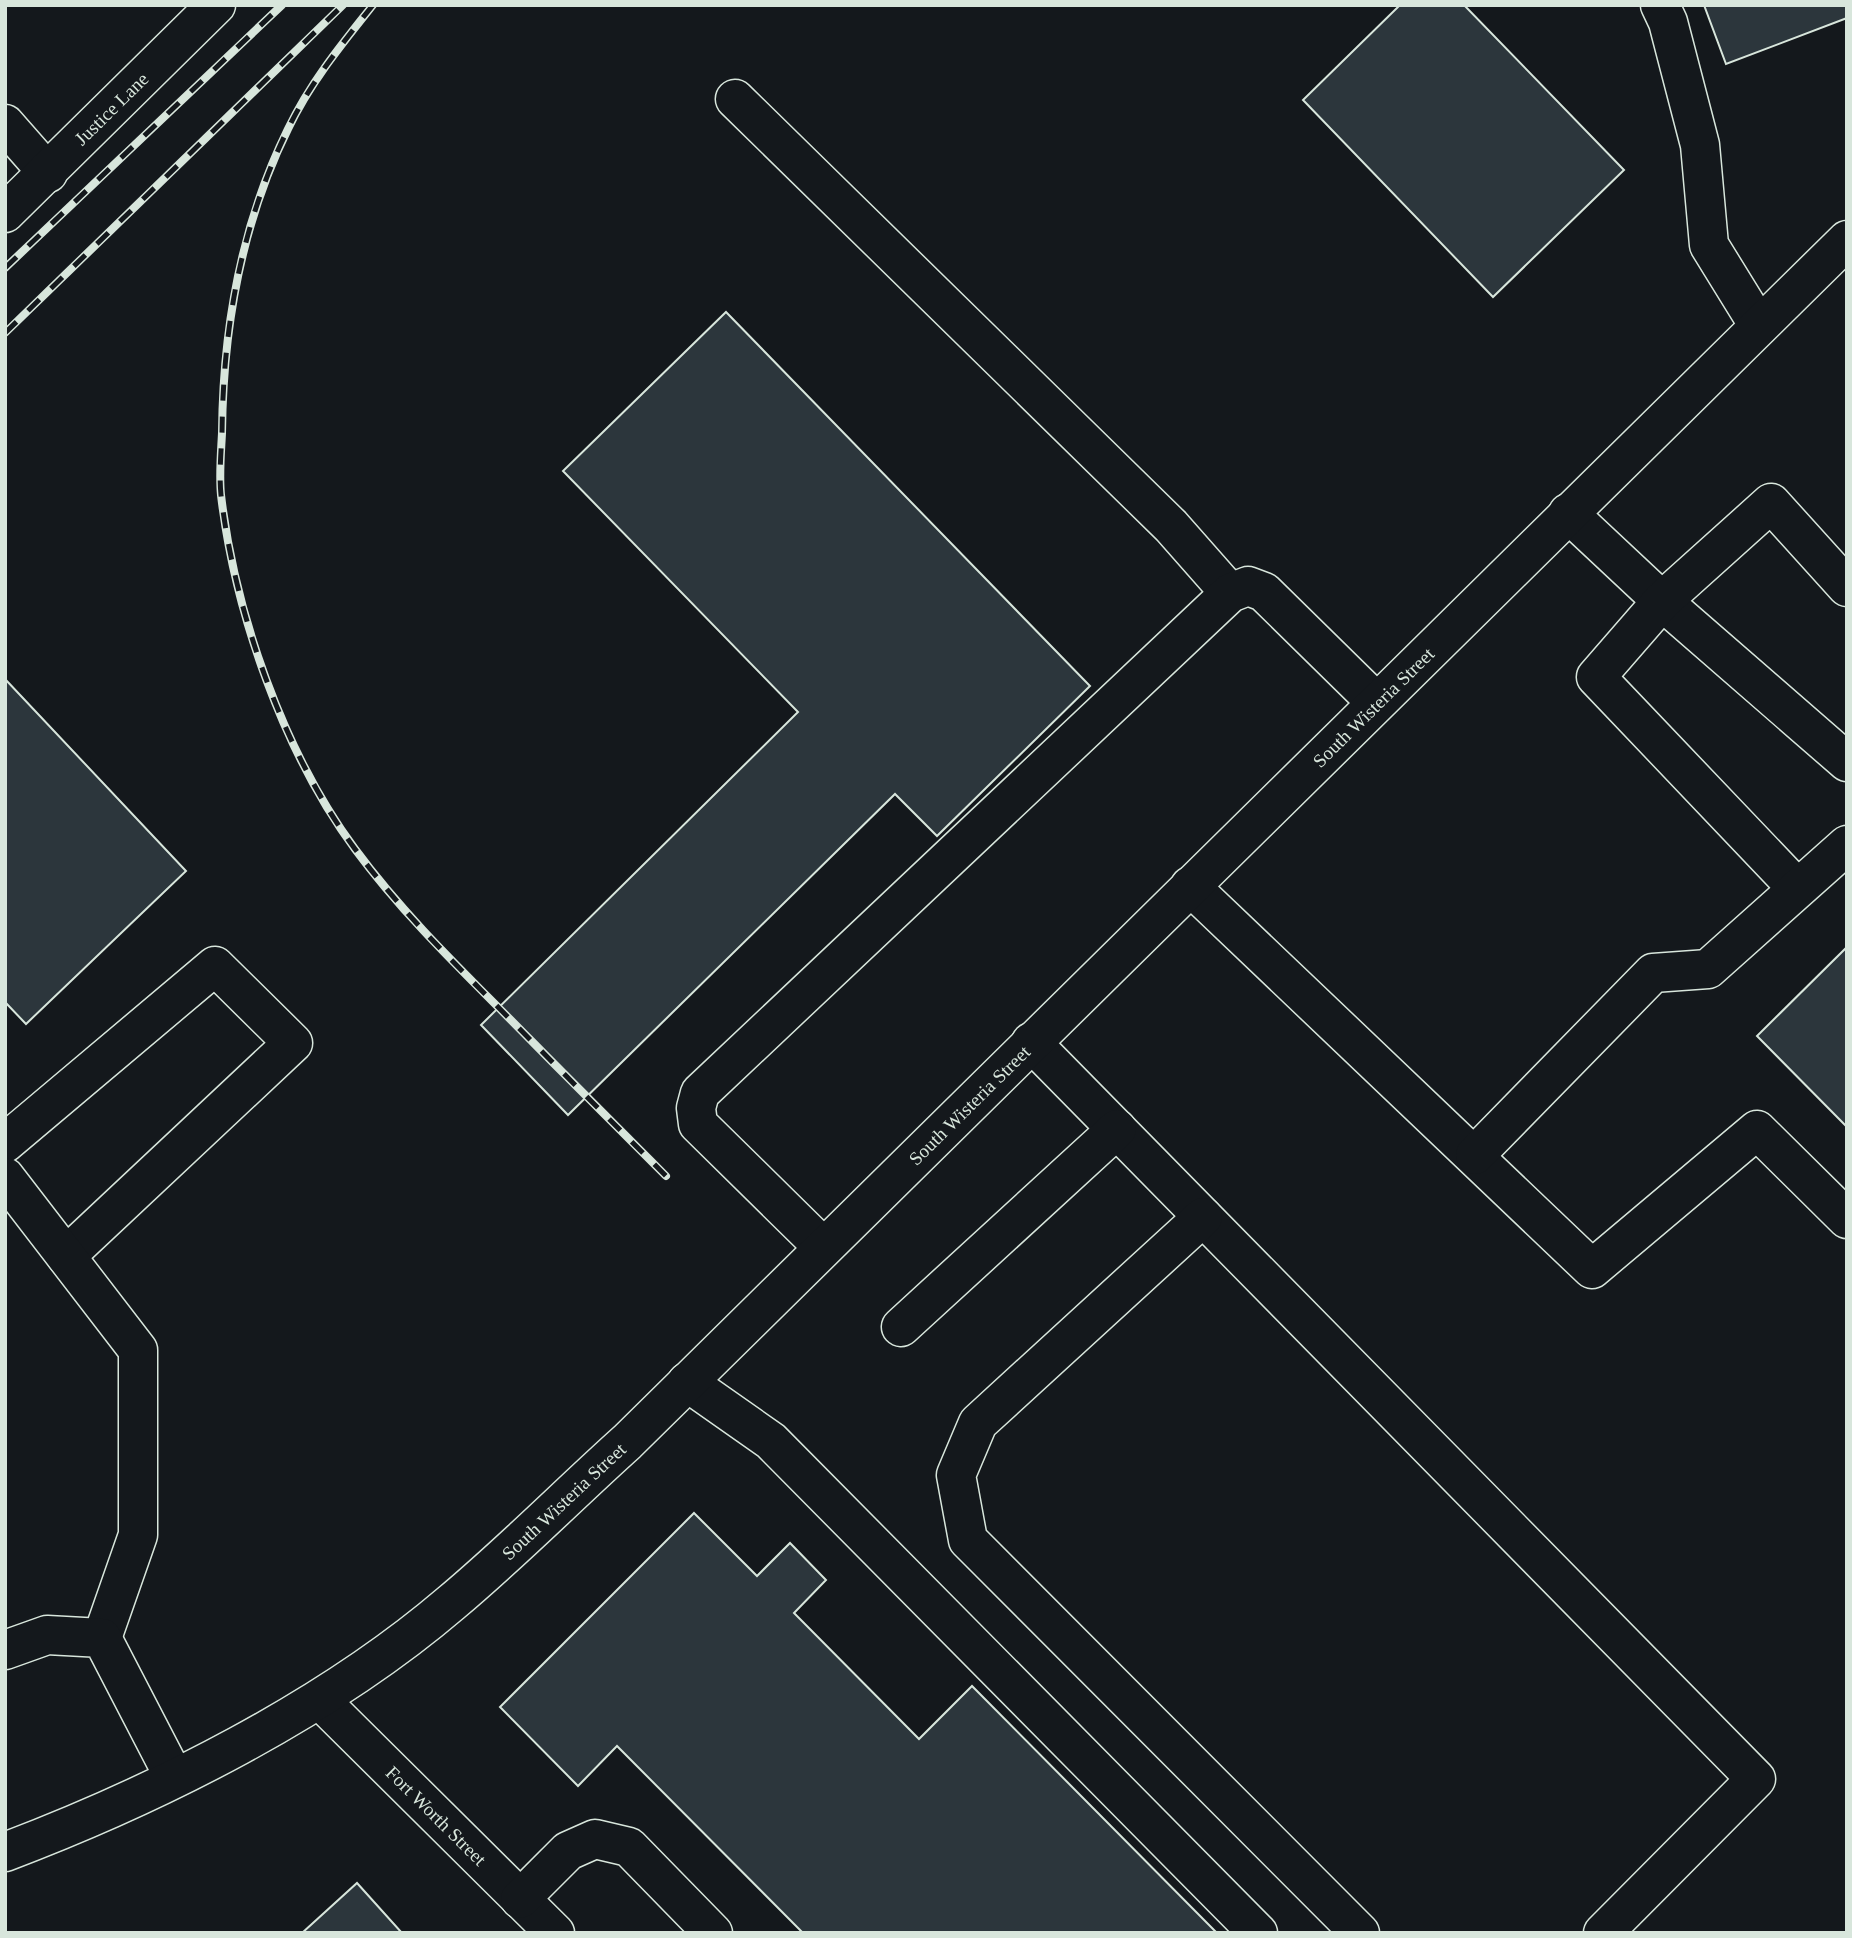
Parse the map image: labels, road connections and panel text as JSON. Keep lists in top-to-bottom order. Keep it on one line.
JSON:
{"streets":{"street":["Justice Lane","South Wisteria Street","Fort Worth Street"]},"crossings":[["South Wisteria Street","Fort Worth Street"]]}
